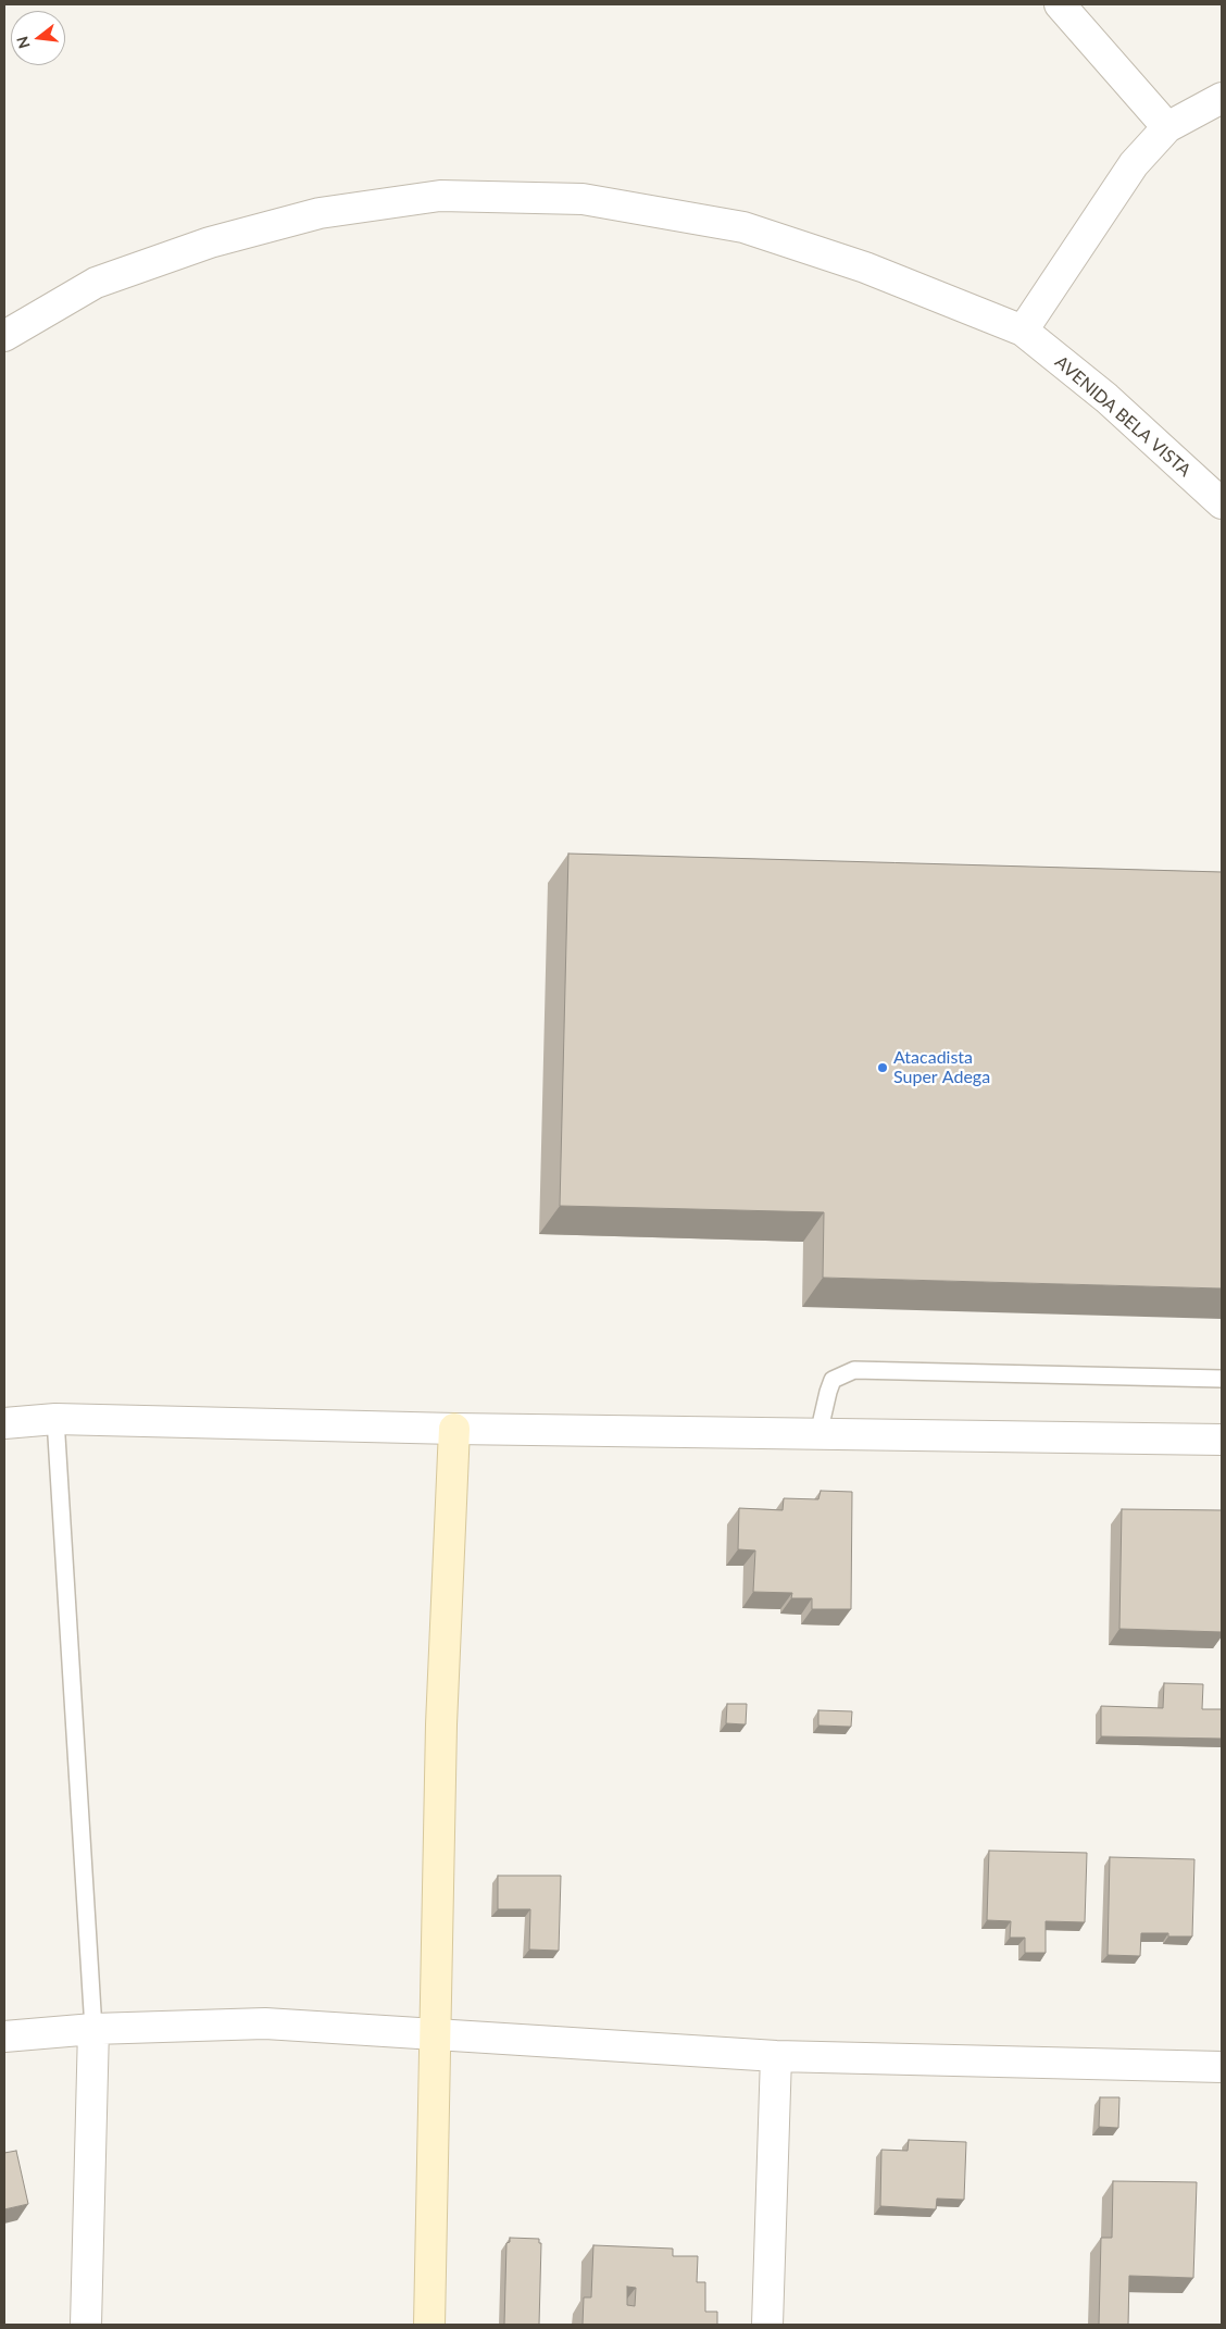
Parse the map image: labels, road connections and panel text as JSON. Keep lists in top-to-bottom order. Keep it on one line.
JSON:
{"streets":{"street":["AVENIDA BELA VISTA"]},"places":["Atacadista Super Adega"],"north":"left"}
